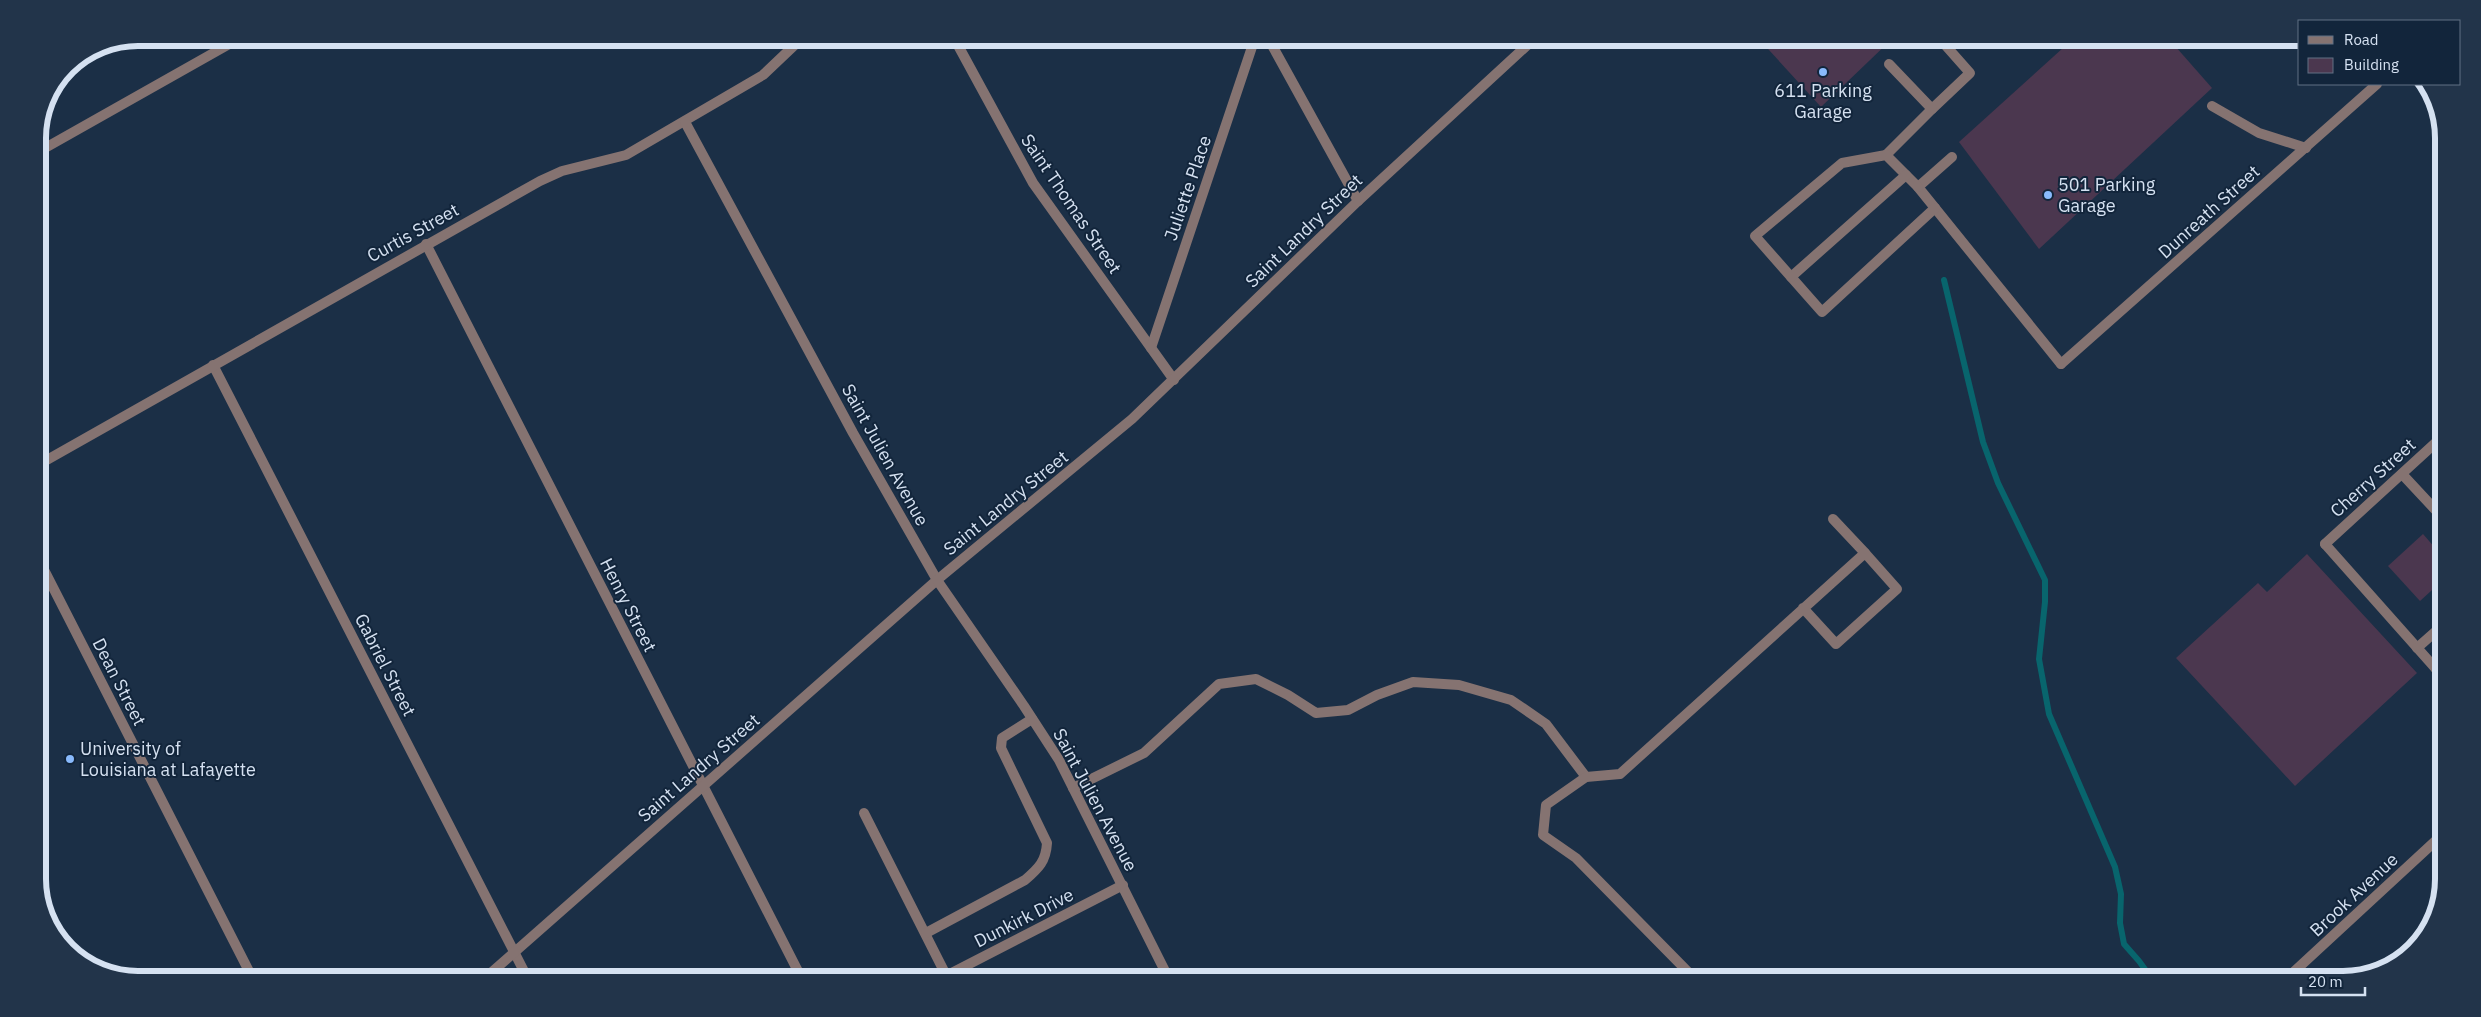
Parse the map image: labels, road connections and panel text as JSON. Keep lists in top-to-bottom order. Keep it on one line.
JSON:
{"streets":{"street":["Juliette Place","Saint Thomas Street","Dunreath Street","Saint Landry Street","Curtis Street","Saint Julien Avenue","Cherry Street","Henry Street","Gabriel Street","Dean Street","Brook Avenue","Dunkirk Drive"]},"crossings":[["Juliette Place","Saint Thomas Street"],["Saint Thomas Street","Saint Landry Street"],["Saint Landry Street","Saint Julien Avenue"],["Saint Landry Street","Henry Street"],["Saint Landry Street","Gabriel Street"],["Curtis Street","Saint Julien Avenue"],["Curtis Street","Henry Street"],["Curtis Street","Gabriel Street"],["Saint Julien Avenue","Dunkirk Drive"]],"places":["611 Parking Garage","501 Parking Garage","University of Louisiana at Lafayette"],"legend":["Road","Building"],"scale_bar":"20 m"}
